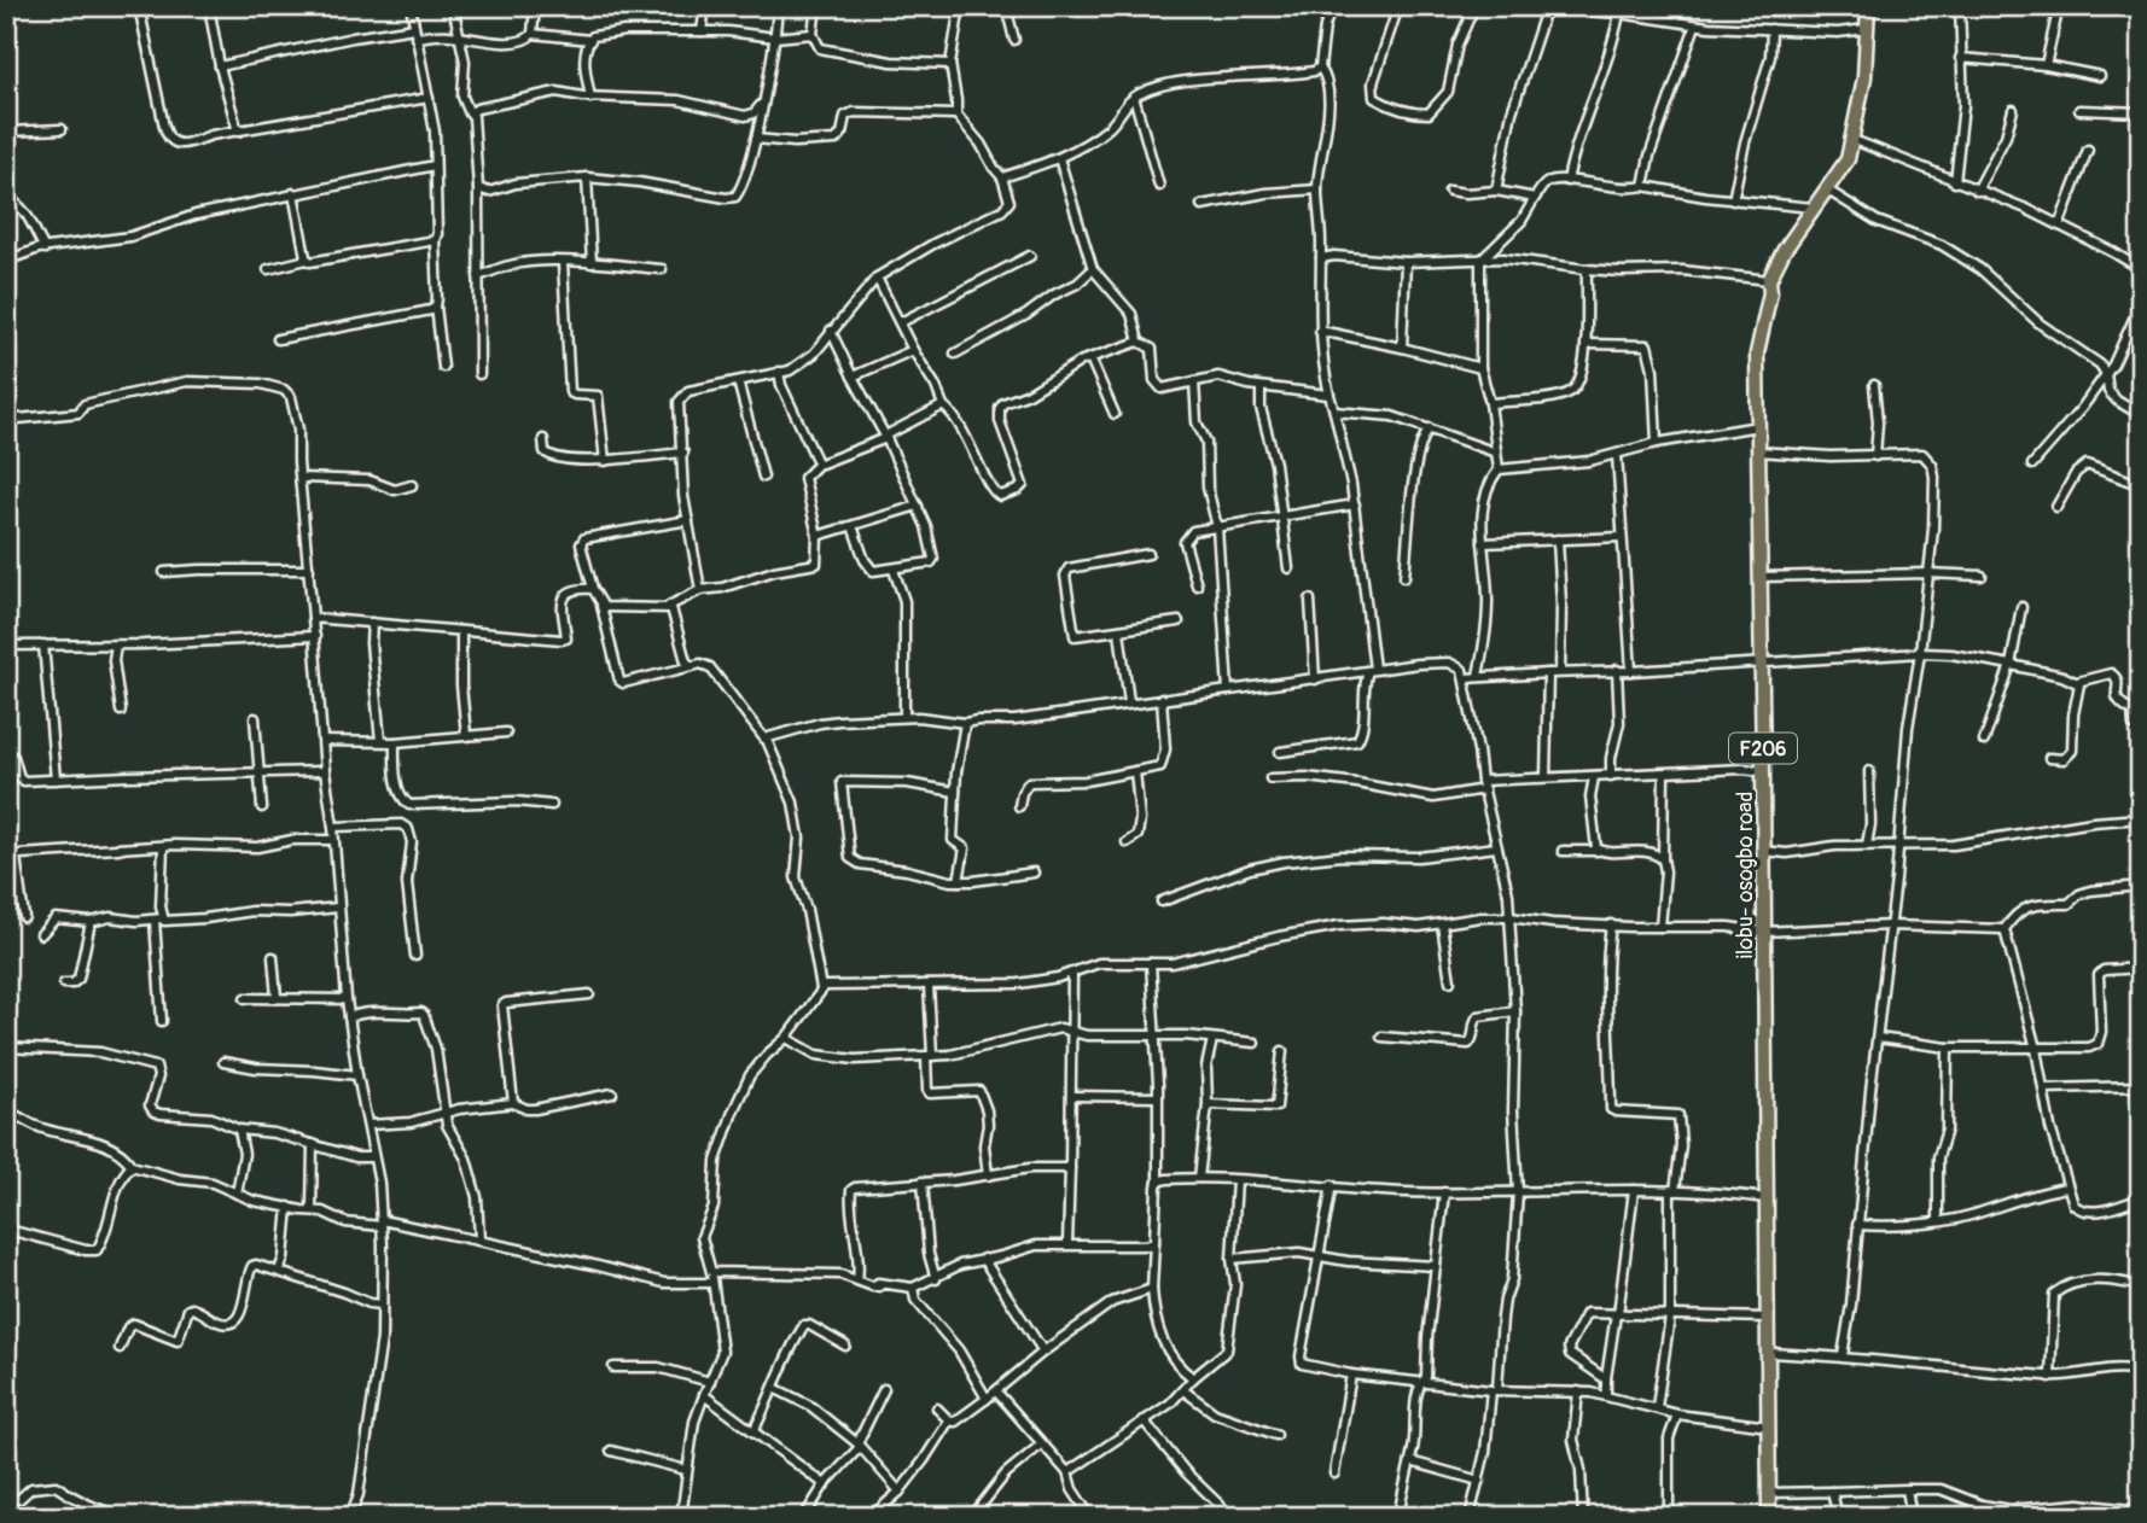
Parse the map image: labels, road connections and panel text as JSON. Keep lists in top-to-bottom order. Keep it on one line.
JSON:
{"streets":{"main road":["F206","ilobu- osogbo road"]}}
